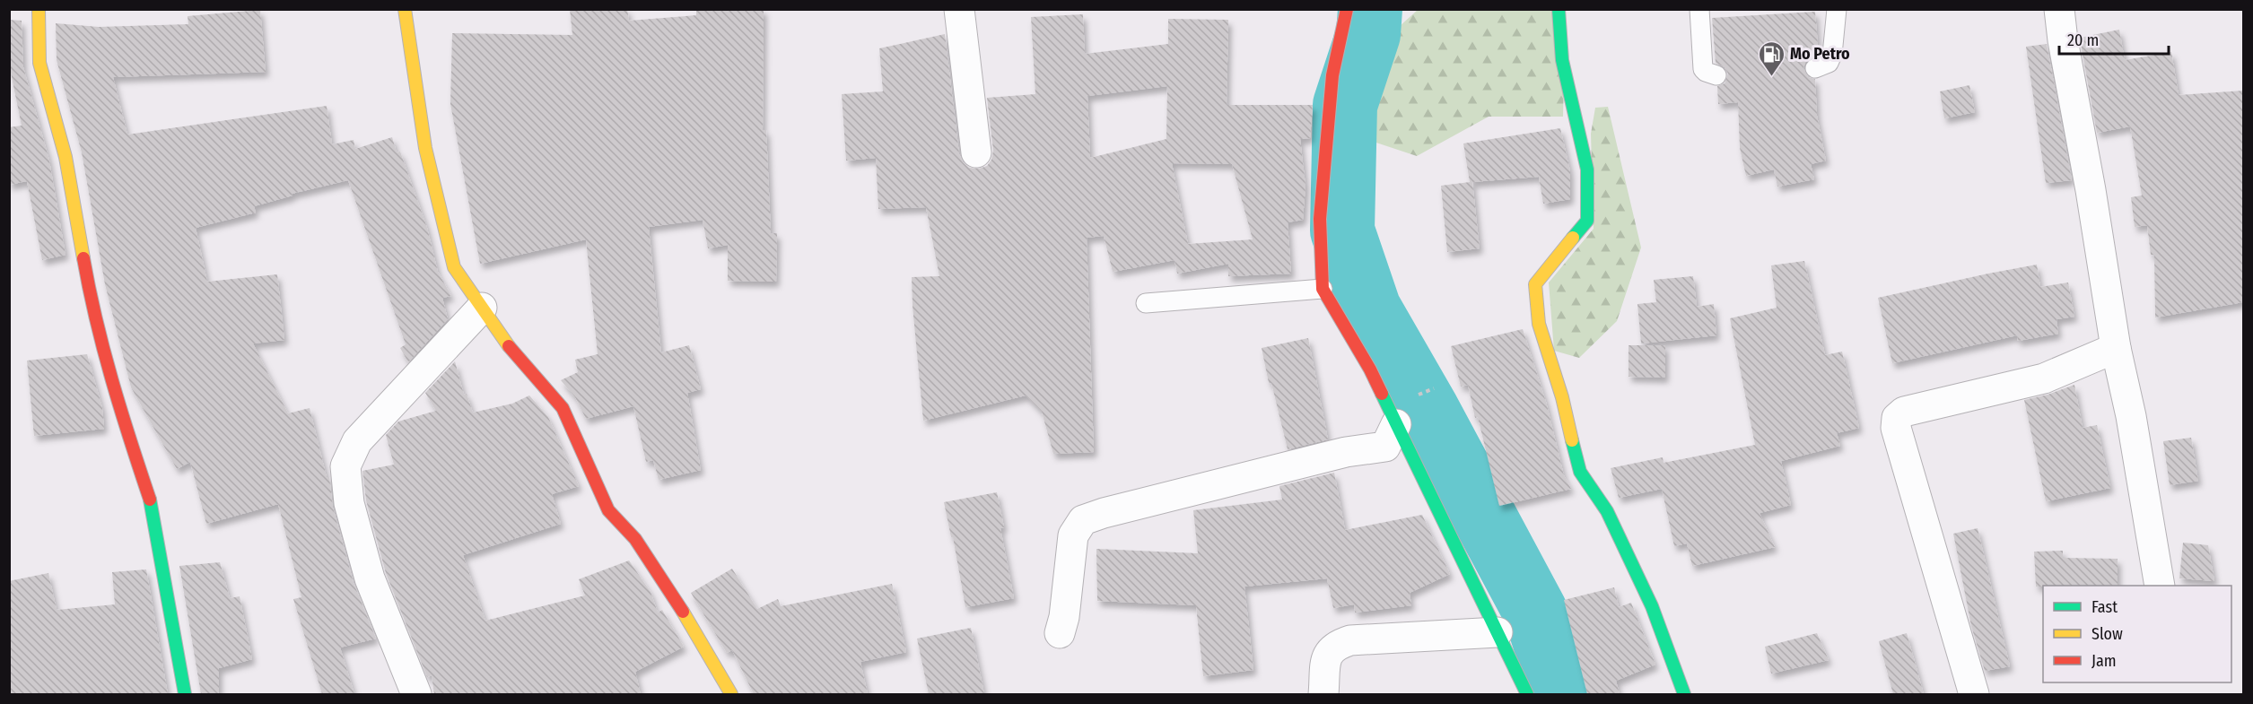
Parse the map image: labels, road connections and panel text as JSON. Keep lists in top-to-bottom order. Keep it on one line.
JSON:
{"places":{"fuel station":["Mo Petro"]},"legend":["Fast","Slow","Jam"],"scale_bar":"20 m"}
